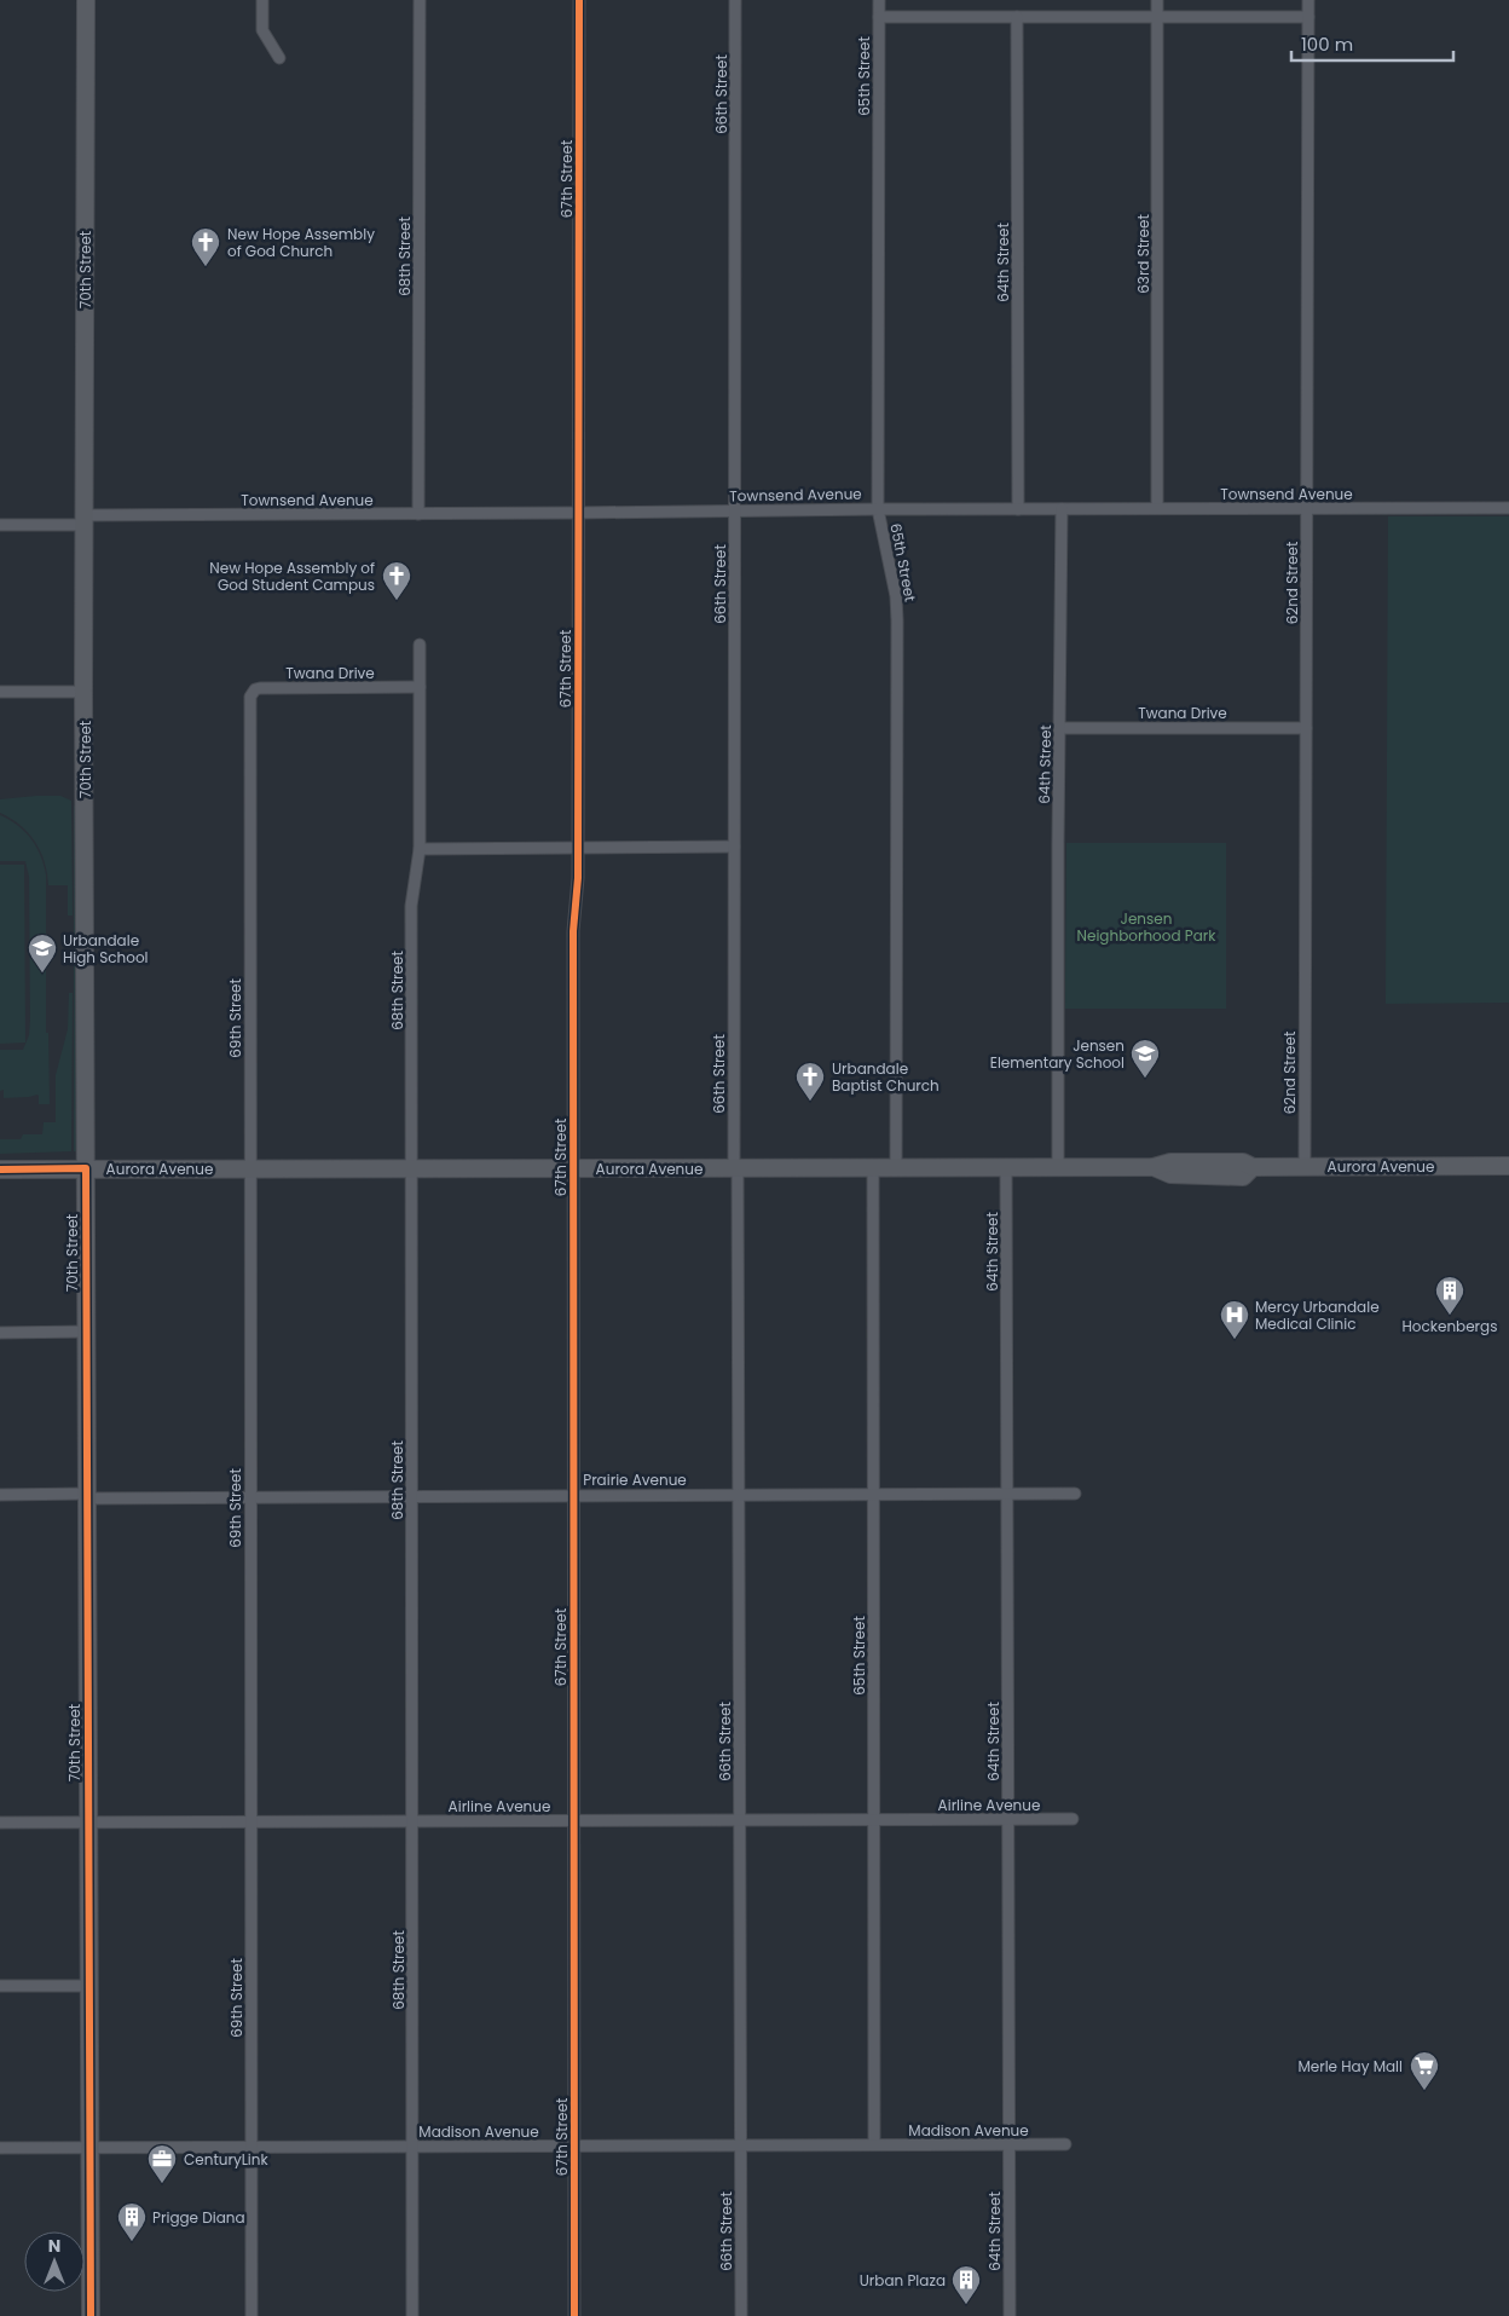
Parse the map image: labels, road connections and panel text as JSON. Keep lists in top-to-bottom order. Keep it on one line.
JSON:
{"streets":{"main road":["70th Street","Aurora Avenue"],"street":["65th Street","66th Street","67th Street","63rd Street","68th Street","64th Street","Townsend Avenue","62nd Street","Twana Drive","69th Street","Prairie Avenue","Airline Avenue","Madison Avenue"]},"crossings":[["65th Street","Townsend Avenue"],["65th Street","Aurora Avenue"],["65th Street","Prairie Avenue"],["65th Street","Airline Avenue"],["65th Street","Madison Avenue"],["66th Street","Townsend Avenue"],["66th Street","Aurora Avenue"],["66th Street","Prairie Avenue"],["66th Street","Airline Avenue"],["66th Street","Madison Avenue"],["67th Street","Townsend Avenue"],["67th Street","Aurora Avenue"],["67th Street","Prairie Avenue"],["67th Street","Airline Avenue"],["67th Street","Madison Avenue"],["63rd Street","Townsend Avenue"],["68th Street","Townsend Avenue"],["68th Street","Twana Drive"],["68th Street","Aurora Avenue"],["68th Street","Prairie Avenue"],["68th Street","Airline Avenue"],["68th Street","Madison Avenue"],["64th Street","Townsend Avenue"],["64th Street","Twana Drive"],["64th Street","Aurora Avenue"],["64th Street","Prairie Avenue"],["64th Street","Airline Avenue"],["64th Street","Madison Avenue"],["70th Street","Townsend Avenue"],["70th Street","Aurora Avenue"],["70th Street","Prairie Avenue"],["70th Street","Airline Avenue"],["70th Street","Madison Avenue"],["Townsend Avenue","62nd Street"],["62nd Street","Twana Drive"],["62nd Street","Aurora Avenue"],["Twana Drive","69th Street"],["69th Street","Aurora Avenue"],["69th Street","Prairie Avenue"],["69th Street","Airline Avenue"],["69th Street","Madison Avenue"]],"parks":["Jensen Neighborhood Park"],"places":{"church":["New Hope Assembly of God Church","New Hope Assembly of God Student Campus","Urbandale Baptist Church"],"school or university":["Urbandale High School","Jensen Elementary School"],"building":["Hockenbergs","Prigge Diana","Urban Plaza"],"hospital":["Mercy Urbandale Medical Clinic"],"supermarket":["Merle Hay Mall"],"office":["CenturyLink"]},"scale_bar":"100 m","north":"top"}
